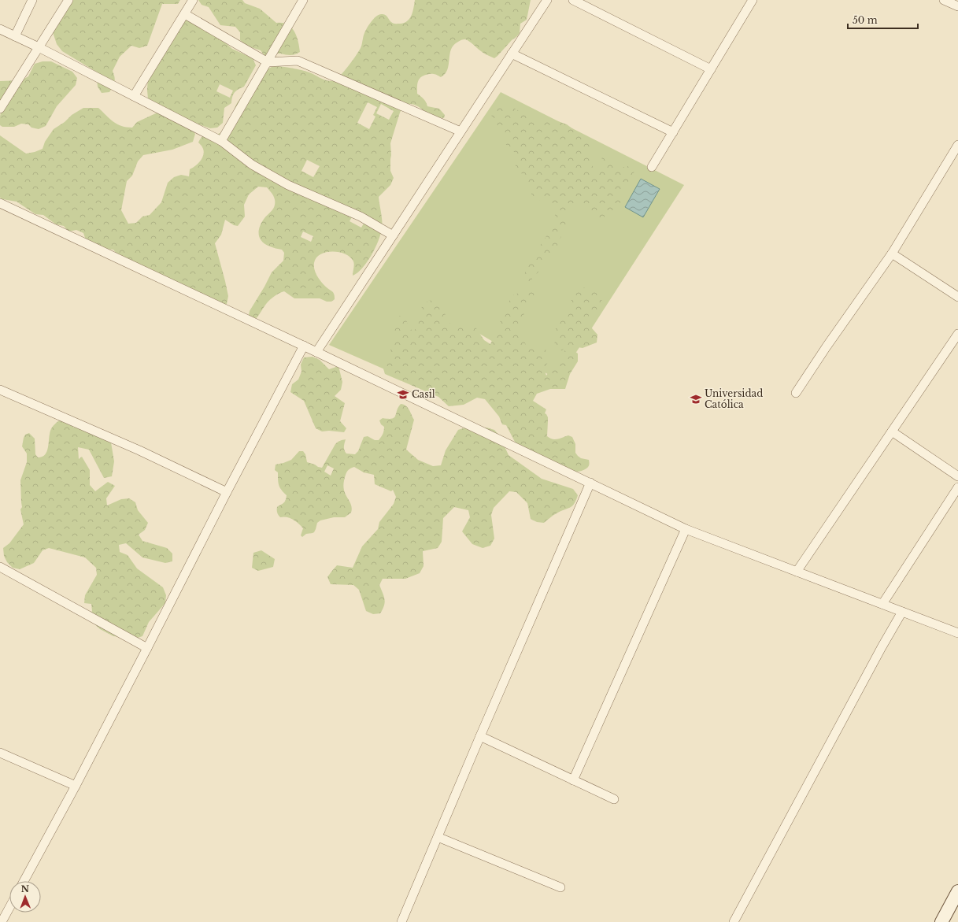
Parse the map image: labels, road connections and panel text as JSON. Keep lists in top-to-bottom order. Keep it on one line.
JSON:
{"places":{"school or university":["Casil","Universidad Católica"]},"scale_bar":"50 m","north":"top"}
